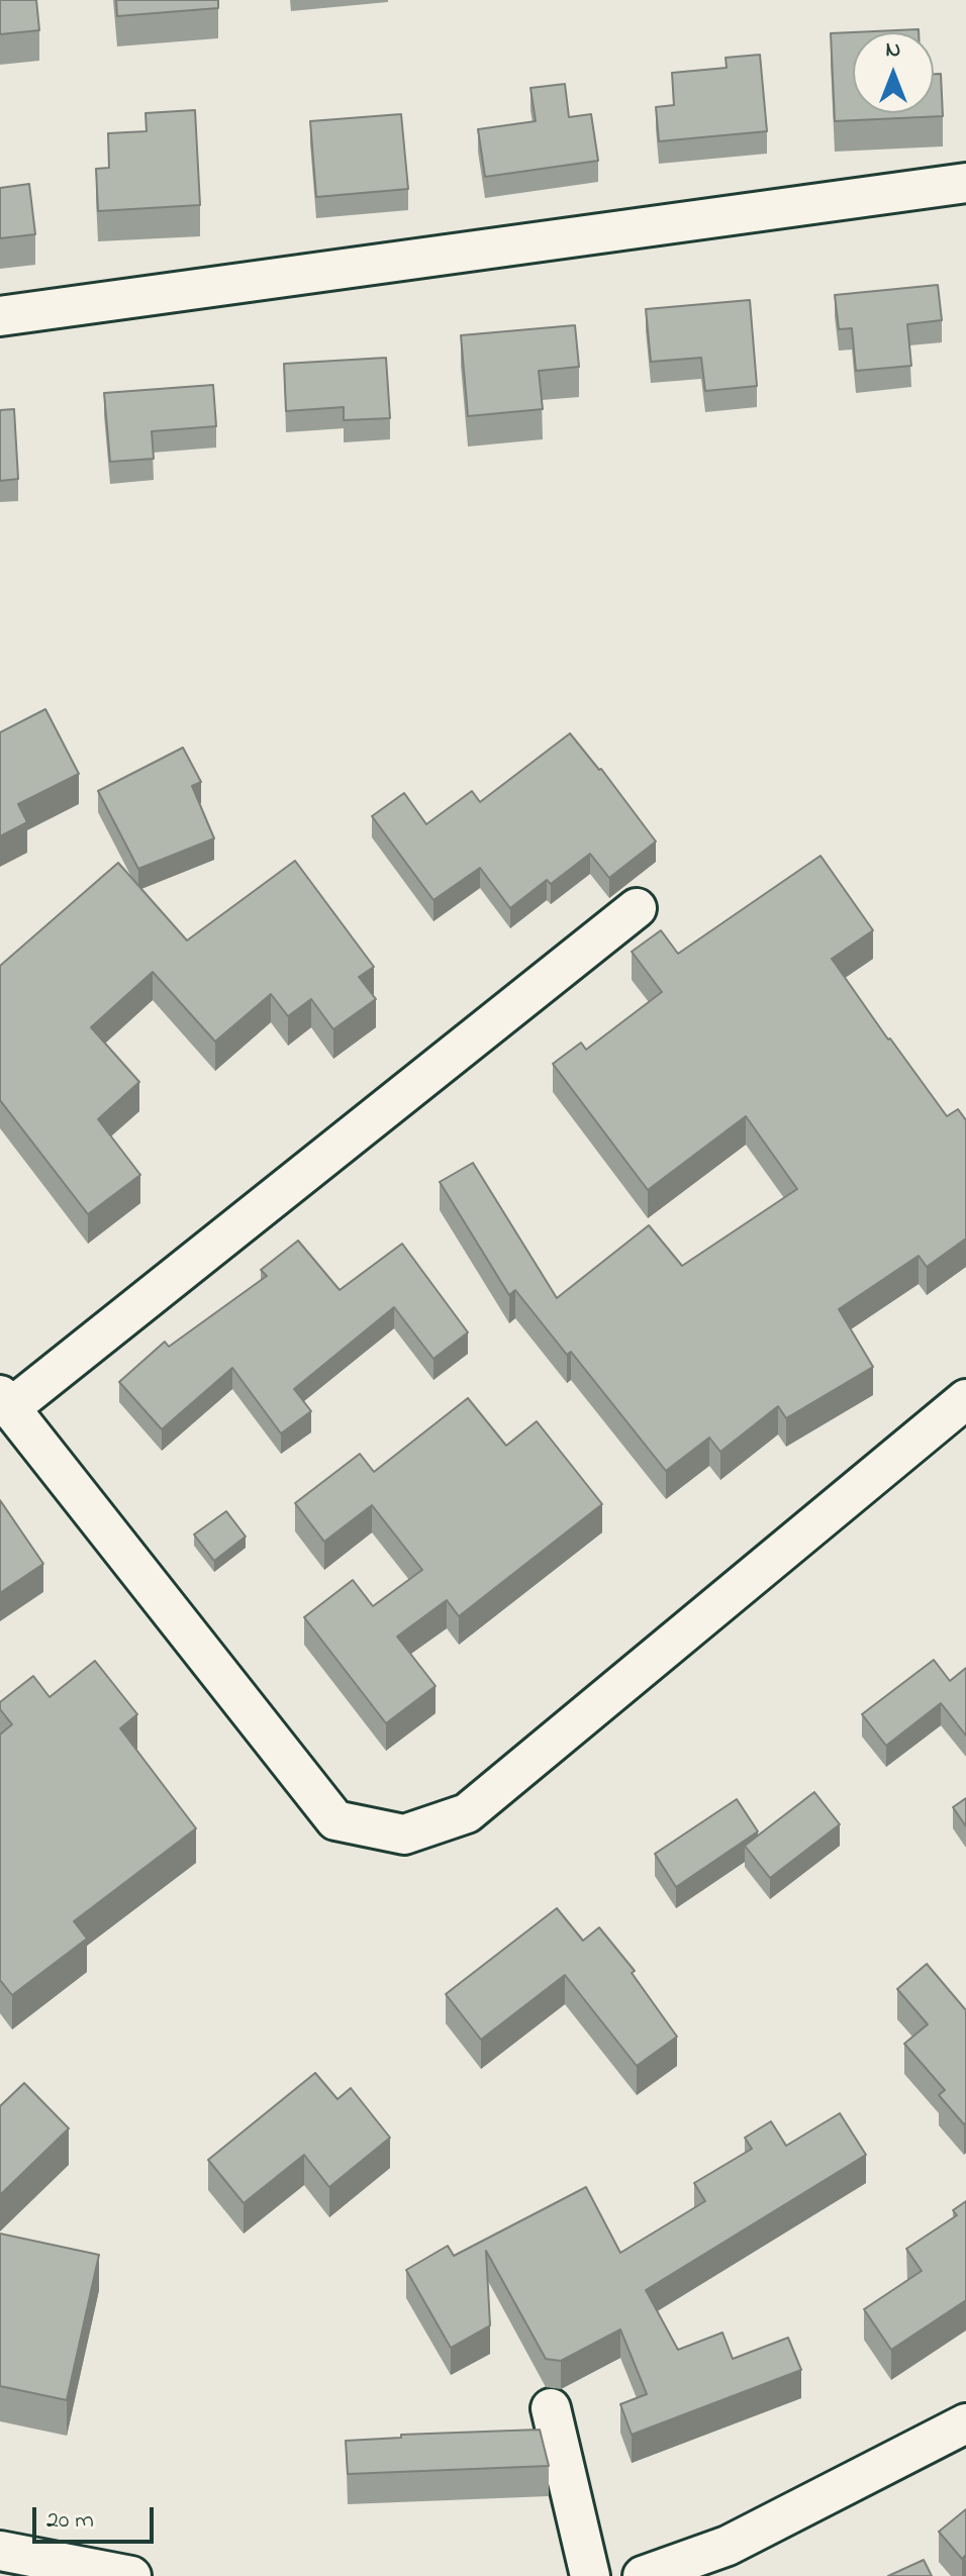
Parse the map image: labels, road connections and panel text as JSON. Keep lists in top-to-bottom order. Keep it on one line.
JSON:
{"scale_bar":"20 m","north":"top"}
